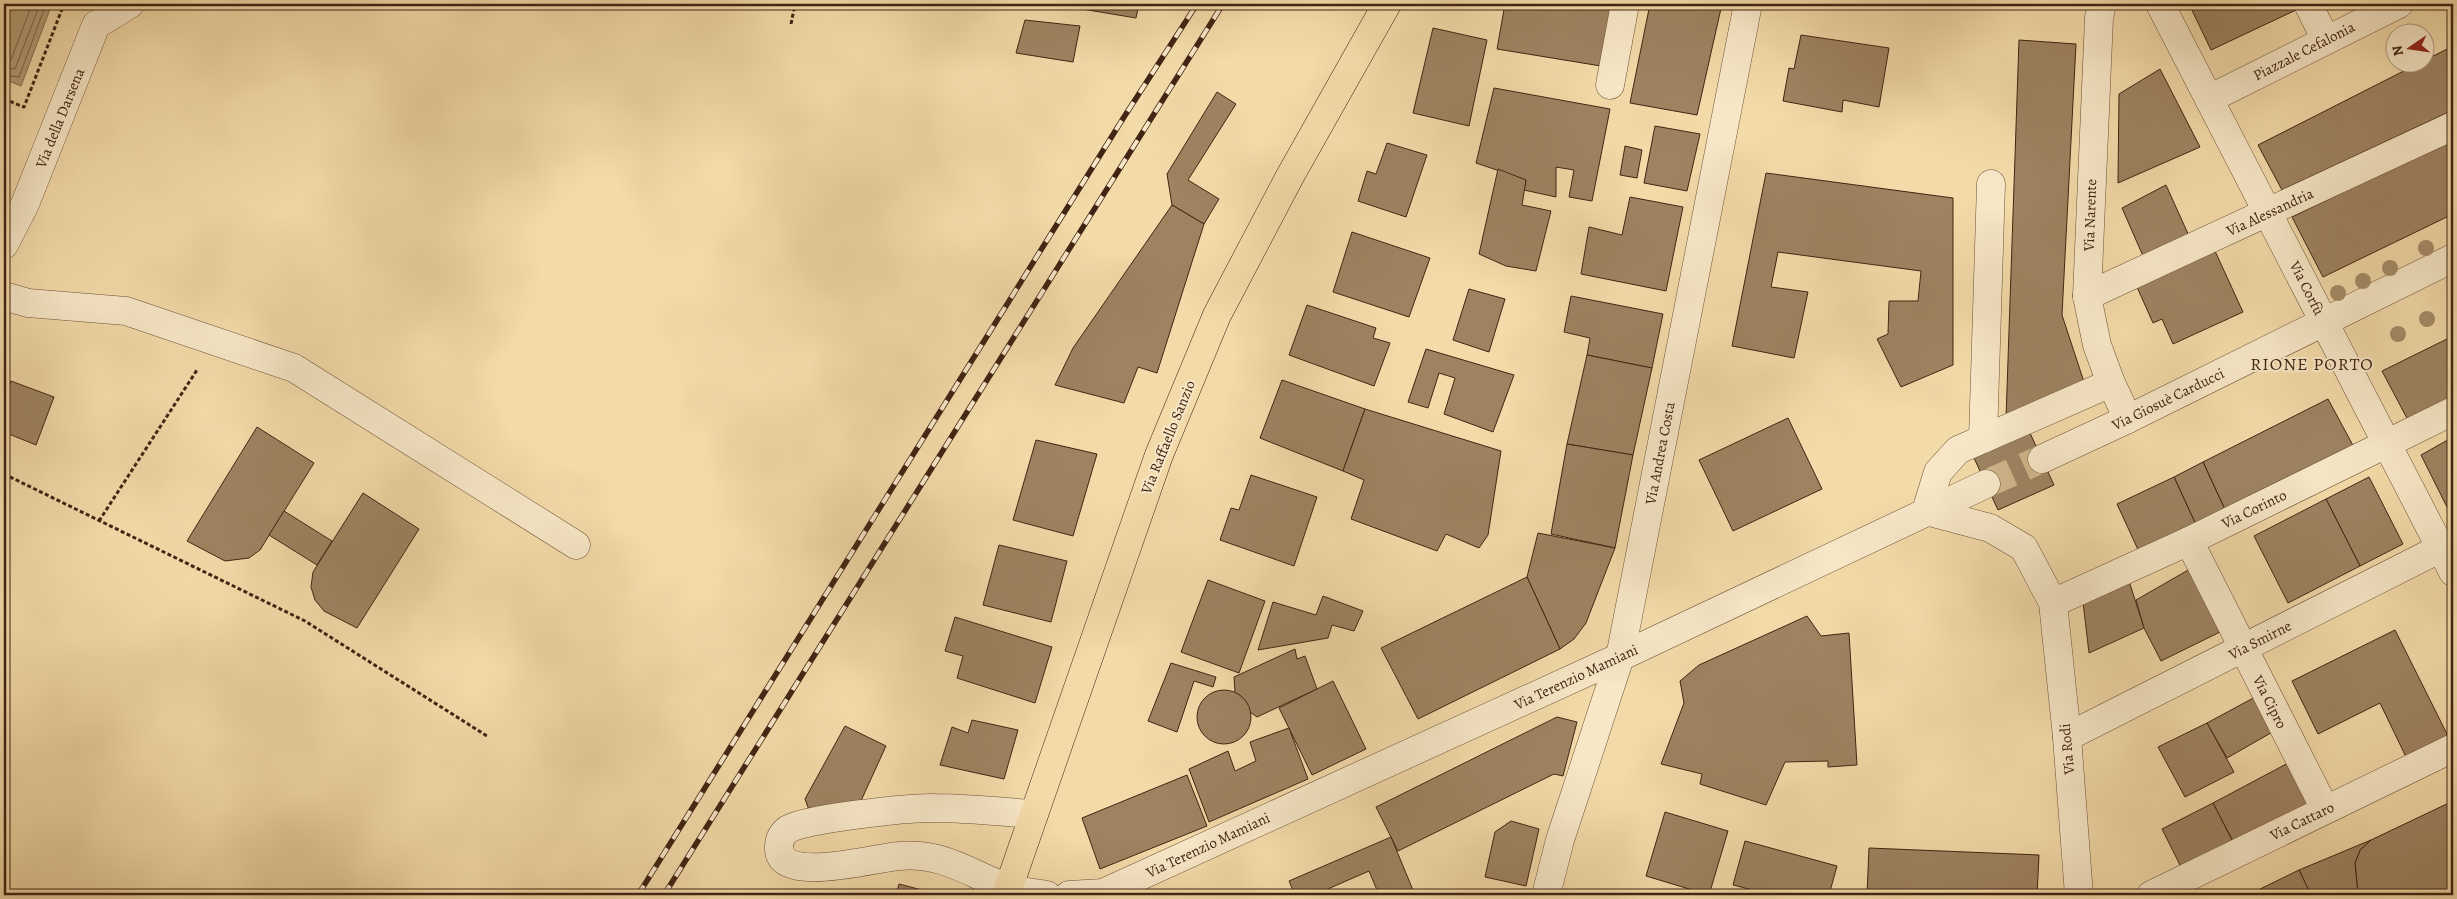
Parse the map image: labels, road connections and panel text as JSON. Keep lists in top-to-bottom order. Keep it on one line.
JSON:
{"streets":{"main road":["Via Raffaello Sanzio"],"street":["Piazzale Cefalonia","Via della Darsena","Via Alessandria","Via Narente","Via Corfù","Via Giosuè Carducci","Via Andrea Costa","Via Corinto","Via Smirne","Via Terenzio Mamiani","Via Cipro","Via Rodi","Via Cattaro"]},"crossings":[["Piazzale Cefalonia","Via Corfù"],["Via Alessandria","Via Narente"],["Via Alessandria","Via Corfù"],["Via Narente","Via Giosuè Carducci"],["Via Corfù","Via Giosuè Carducci"],["Via Corfù","Via Corinto"],["Via Corfù","Via Smirne"],["Via Andrea Costa","Via Terenzio Mamiani"],["Via Corinto","Via Cipro"],["Via Corinto","Via Rodi"],["Via Smirne","Via Cipro"],["Via Smirne","Via Rodi"],["Via Cipro","Via Cattaro"]],"districts":["RIONE PORTO"],"north":"left"}
